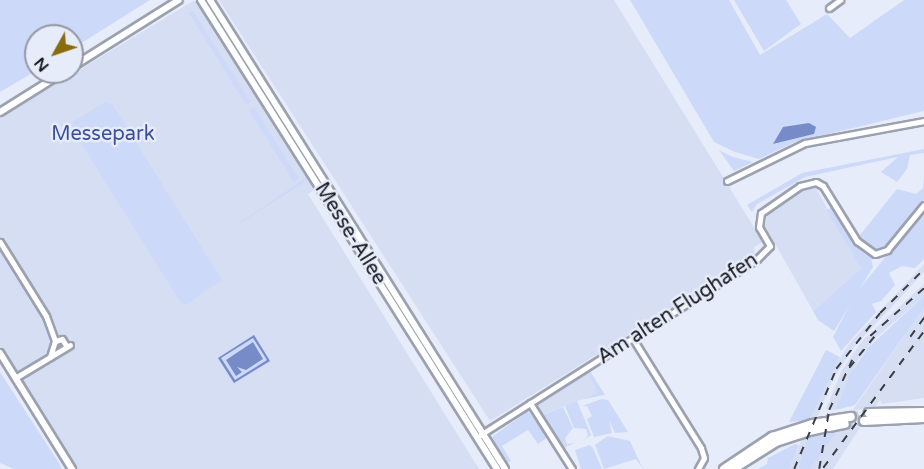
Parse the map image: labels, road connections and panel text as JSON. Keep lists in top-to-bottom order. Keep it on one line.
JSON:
{"streets":{"main road":["Messe-Allee"],"street":["Am alten Flughafen"]},"crossings":[["Messe-Allee","Am alten Flughafen"]],"parks":["Messepark"],"north":"bottom left"}
